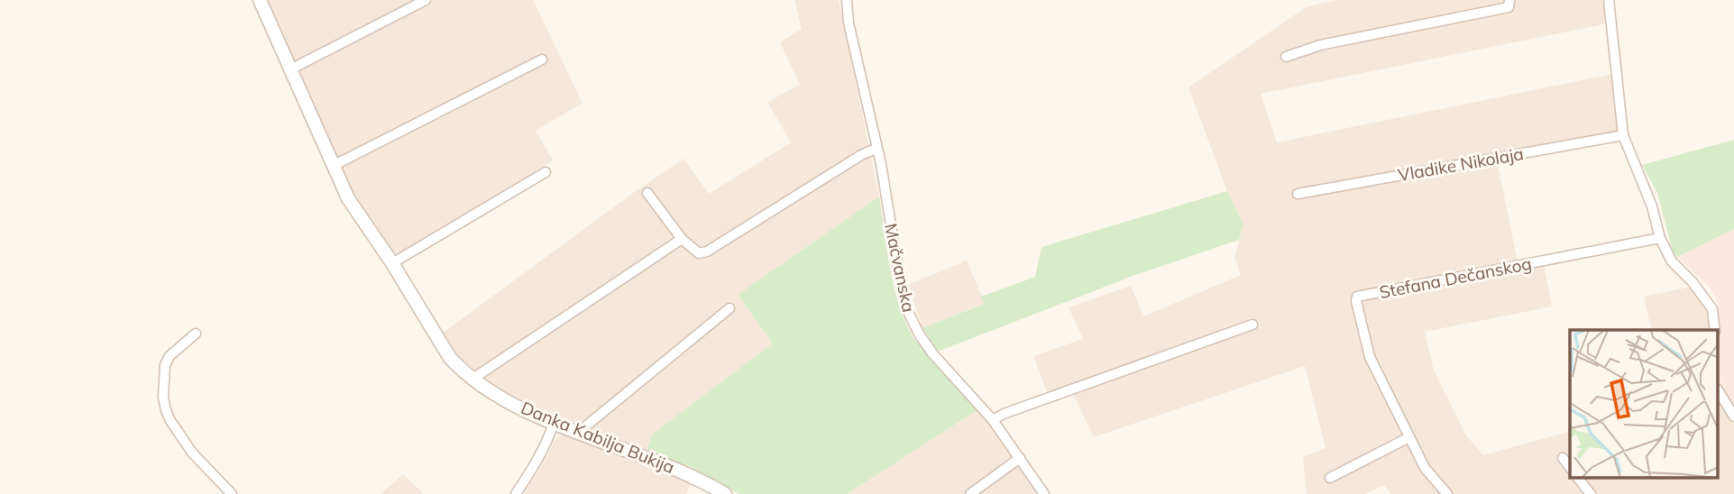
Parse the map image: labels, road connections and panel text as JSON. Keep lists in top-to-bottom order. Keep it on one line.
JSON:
{"streets":{"street":["Vladike Nikolaja","Mačvanska","Stefana Dečanskog","Danka Kabilja Bukija"]}}
